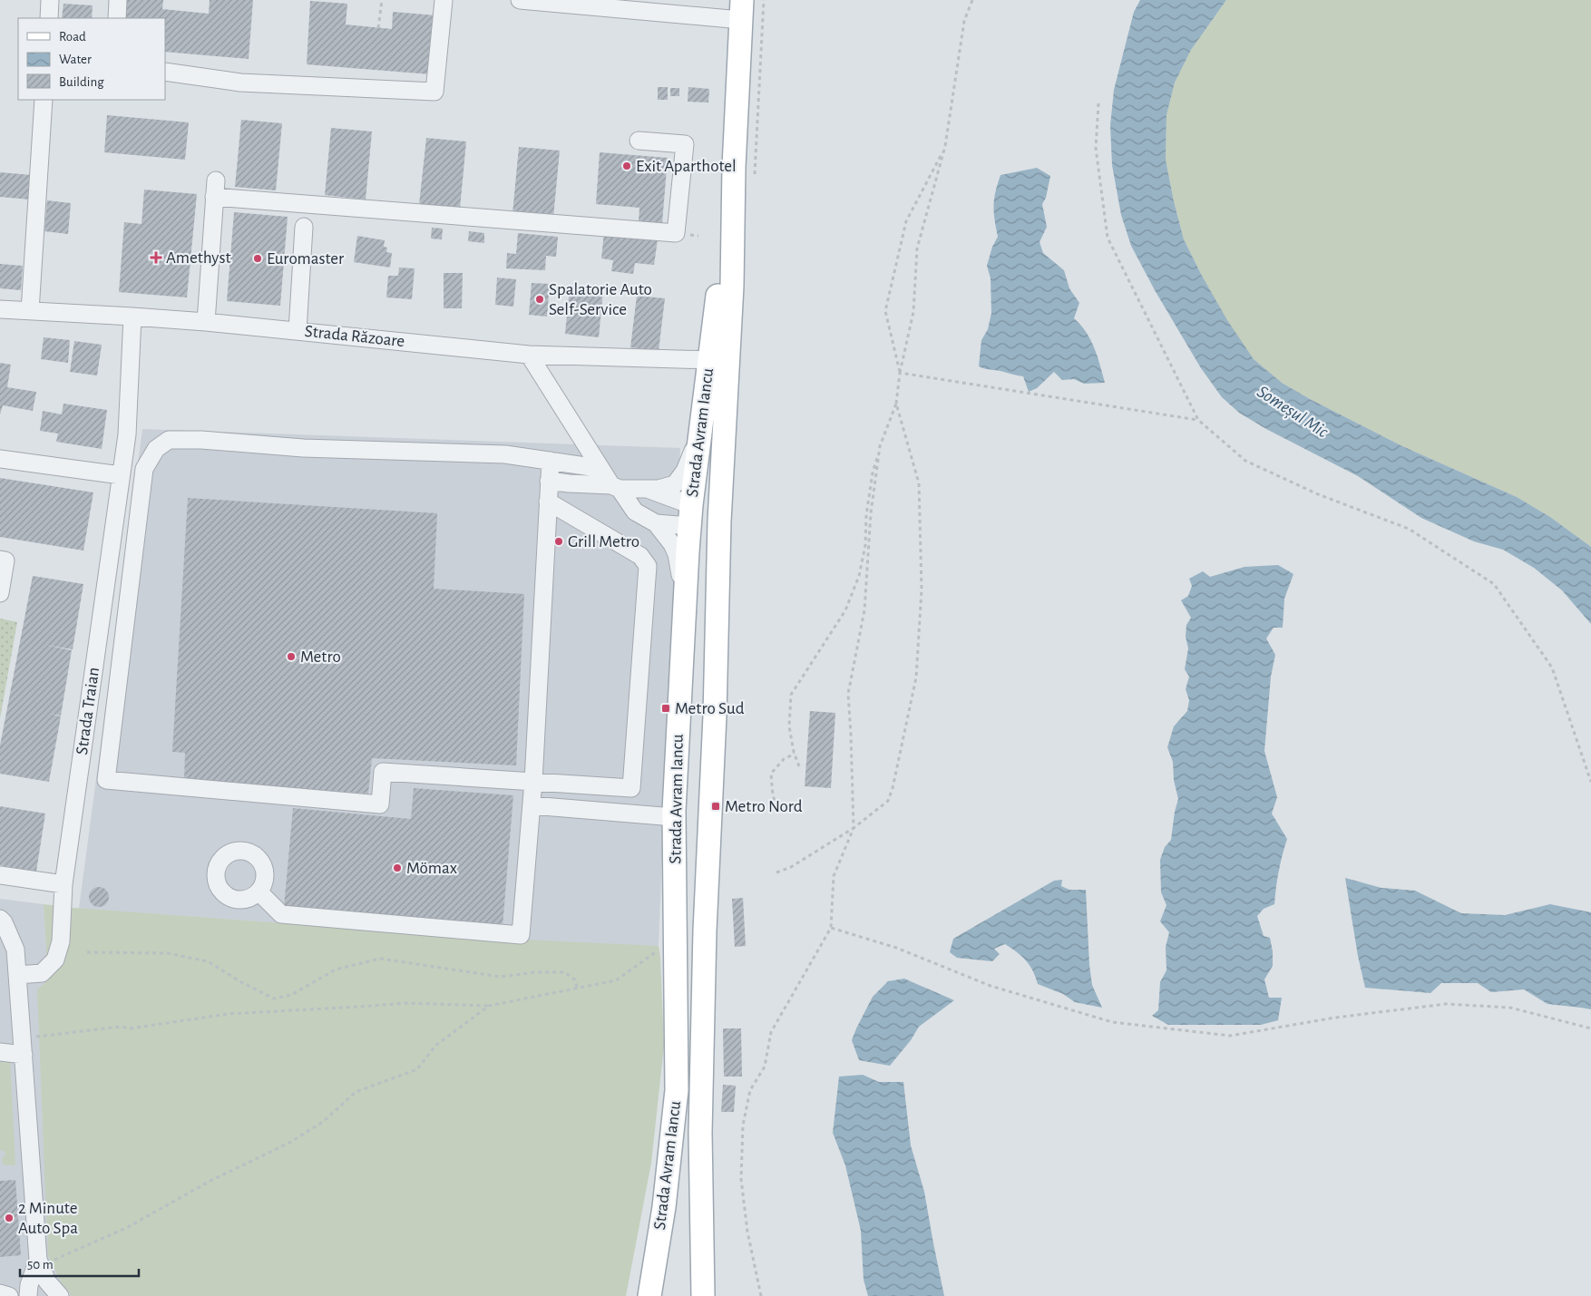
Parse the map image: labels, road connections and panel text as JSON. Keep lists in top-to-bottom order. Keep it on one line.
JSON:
{"streets":{"main road":["Strada Avram Iancu"],"street":["Strada Răzoare","Strada Traian"]},"crossings":[["Strada Răzoare","Strada Avram Iancu"],["Strada Răzoare","Strada Traian"]],"water":["Someșul Mic"],"places":{"other":["Exit Aparthotel","Euromaster","Spalatorie Auto Self-Service","Grill Metro","Metro","Mömax","2 Minute Auto Spa"],"health":["Amethyst"],"transit":["Metro Sud","Metro Nord"]},"legend":["Road","Water","Building"],"scale_bar":"50 m"}
